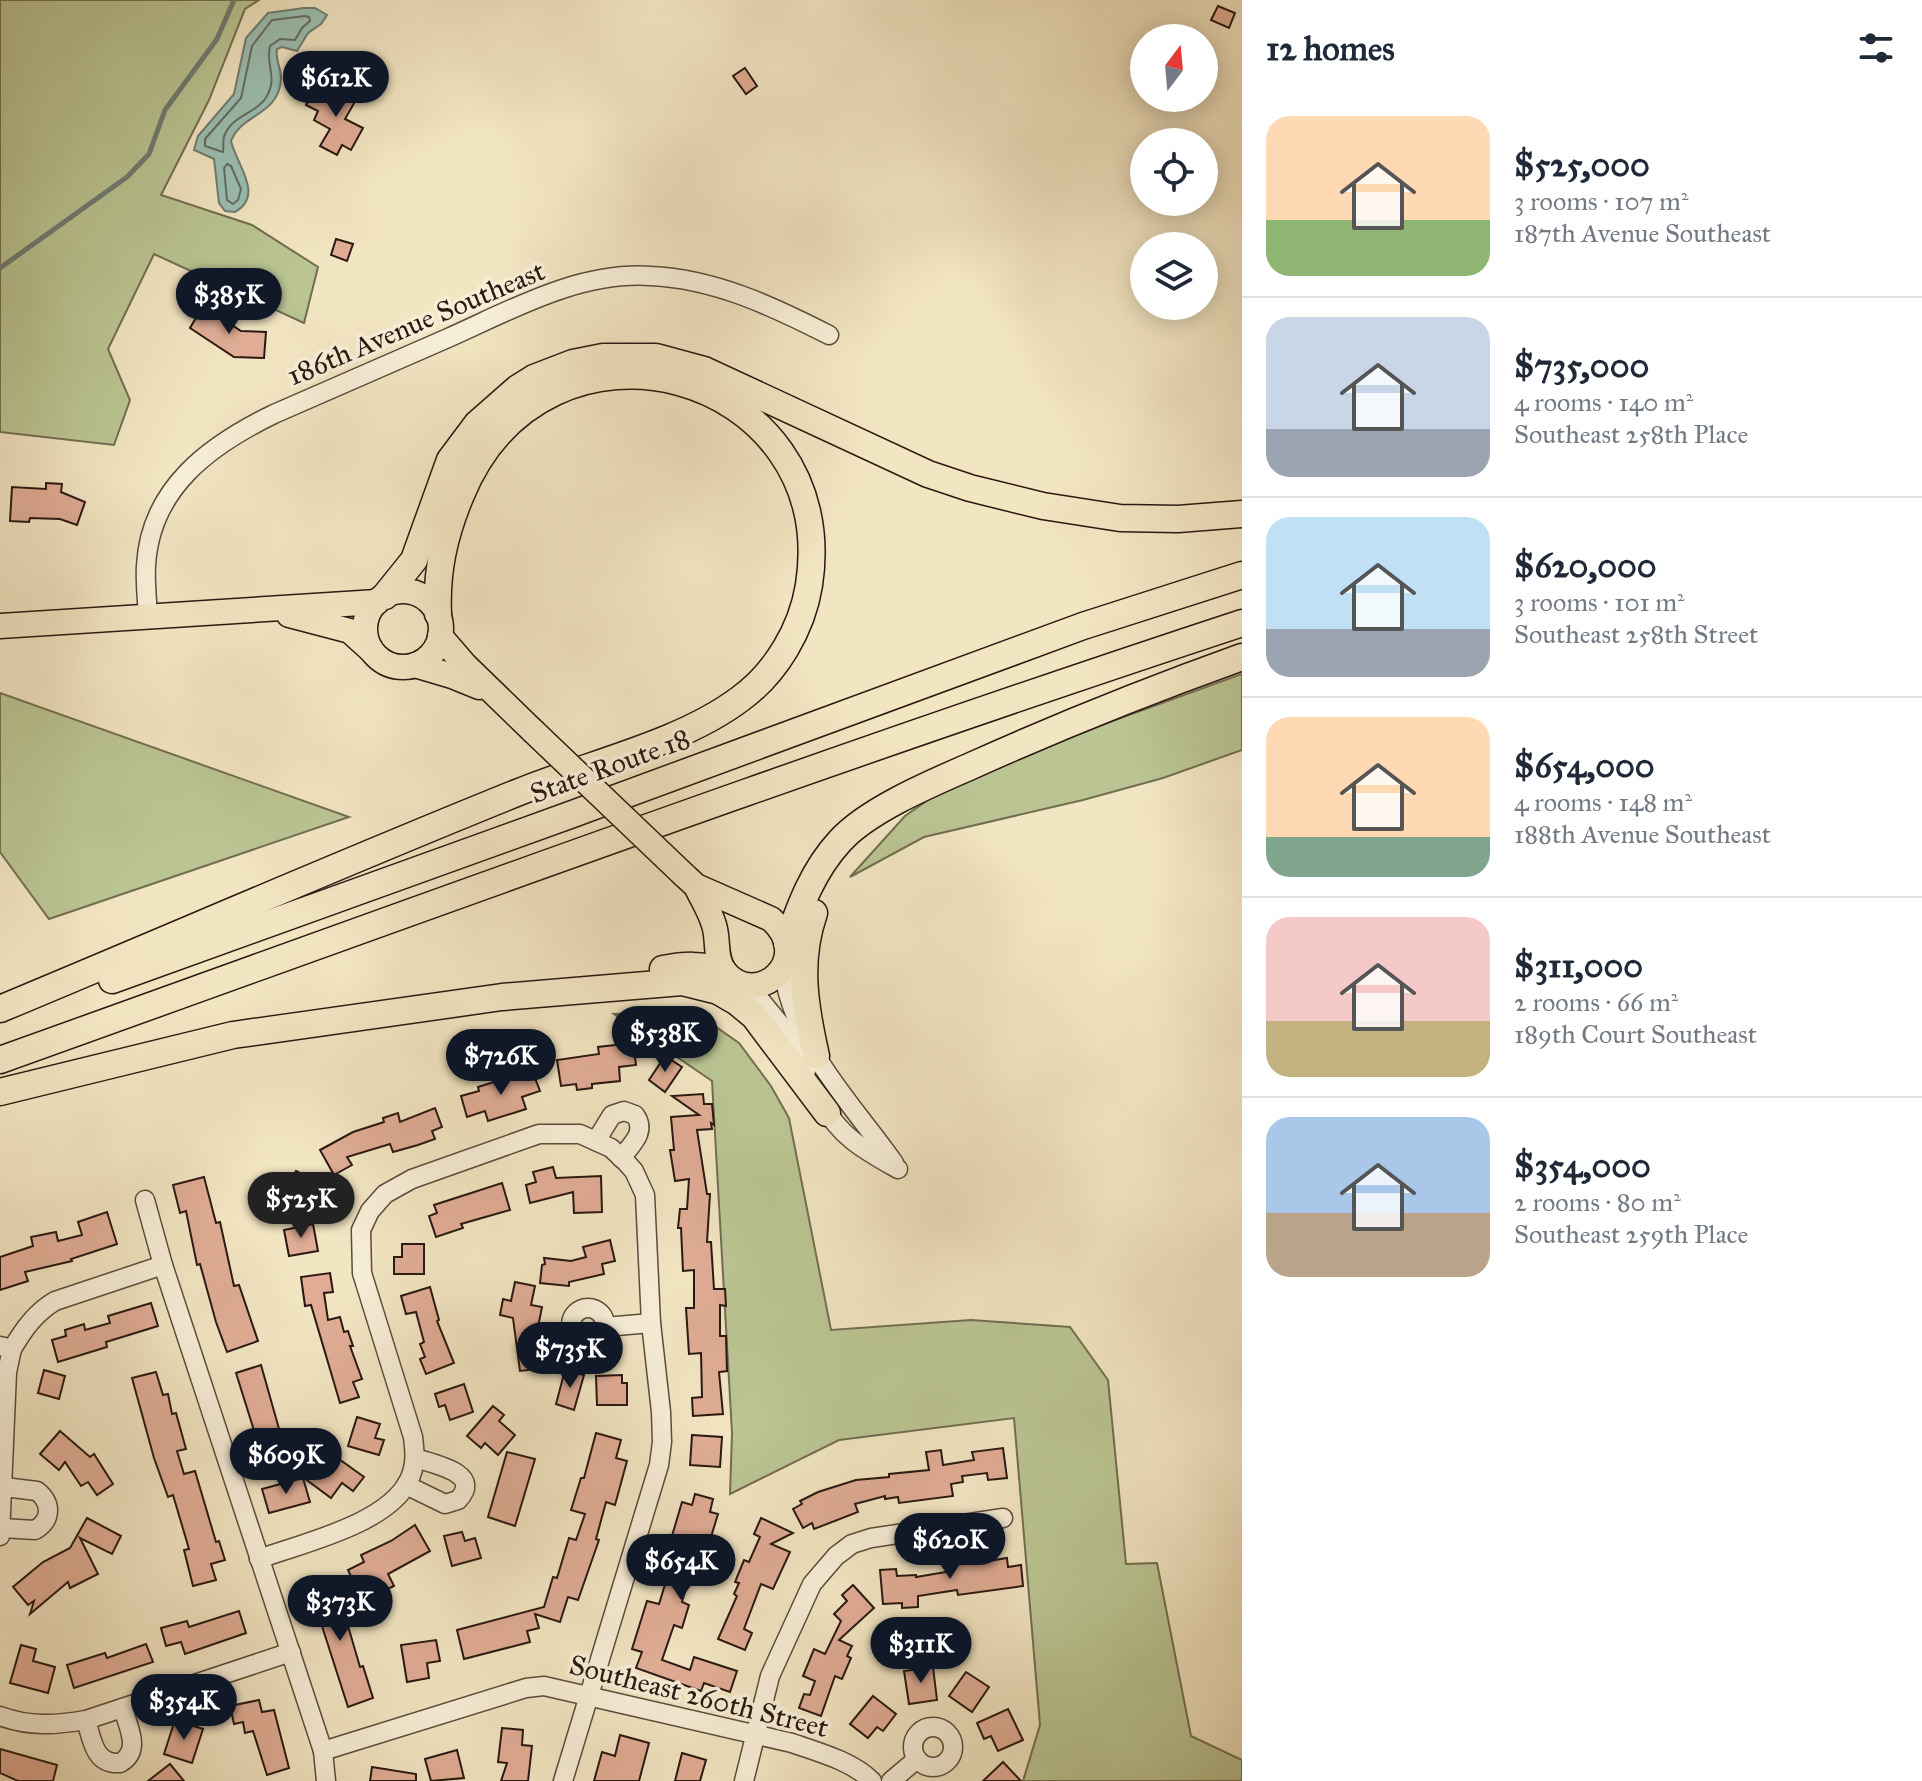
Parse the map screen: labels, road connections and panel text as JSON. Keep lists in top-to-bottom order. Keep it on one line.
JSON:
{"streets":{"highway":["State Route 18"],"street":["186th Avenue Southeast","Southeast 260th Street"]},"north":"top","page":{"heading":"12 homes","price":["$612K","$385K","$538K","$726K","$525K","$735K","$609K","$620K","$654K","$373K","$311K","$354K"],"list":[{"name":"$525,000","note":"3 rooms · 107 m² · 187th Avenue Southeast"},{"name":"$735,000","note":"4 rooms · 140 m² · Southeast 258th Place"},{"name":"$620,000","note":"3 rooms · 101 m² · Southeast 258th Street"},{"name":"$654,000","note":"4 rooms · 148 m² · 188th Avenue Southeast"},{"name":"$311,000","note":"2 rooms · 66 m² · 189th Court Southeast"},{"name":"$354,000","note":"2 rooms · 80 m² · Southeast 259th Place"}]}}
